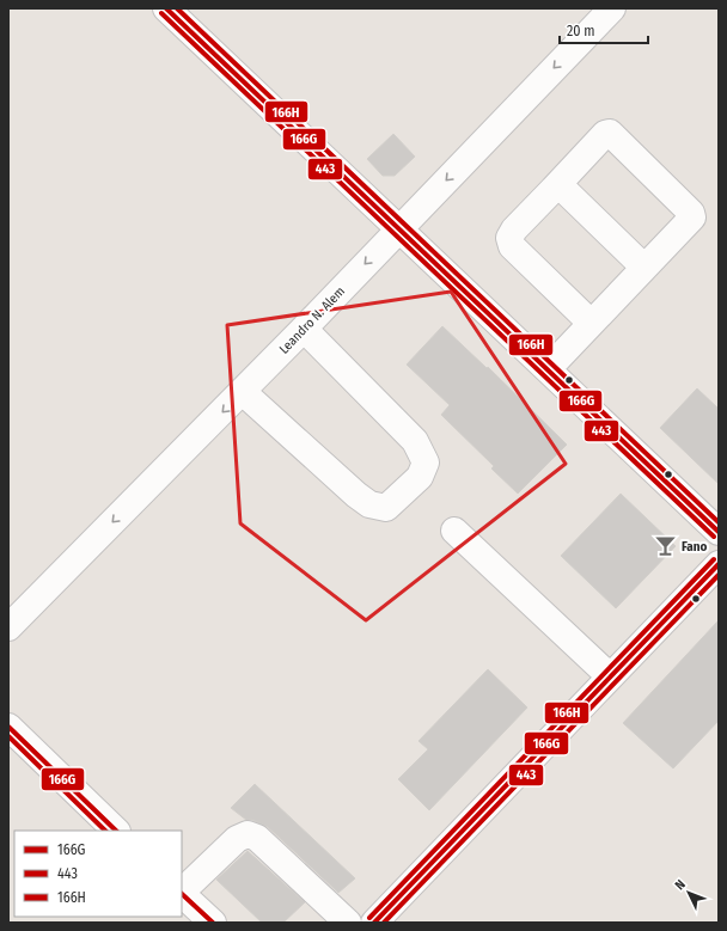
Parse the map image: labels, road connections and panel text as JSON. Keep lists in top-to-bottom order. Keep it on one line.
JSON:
{"streets":{"street":["Leandro N. Alem"]},"one_way":["Leandro N. Alem"],"places":{"bar":["Fano"]},"lines":["transit line 166G","transit line 166H","transit line 443"],"legend":["166G","443","166H"],"scale_bar":"20 m","north":"top left"}
